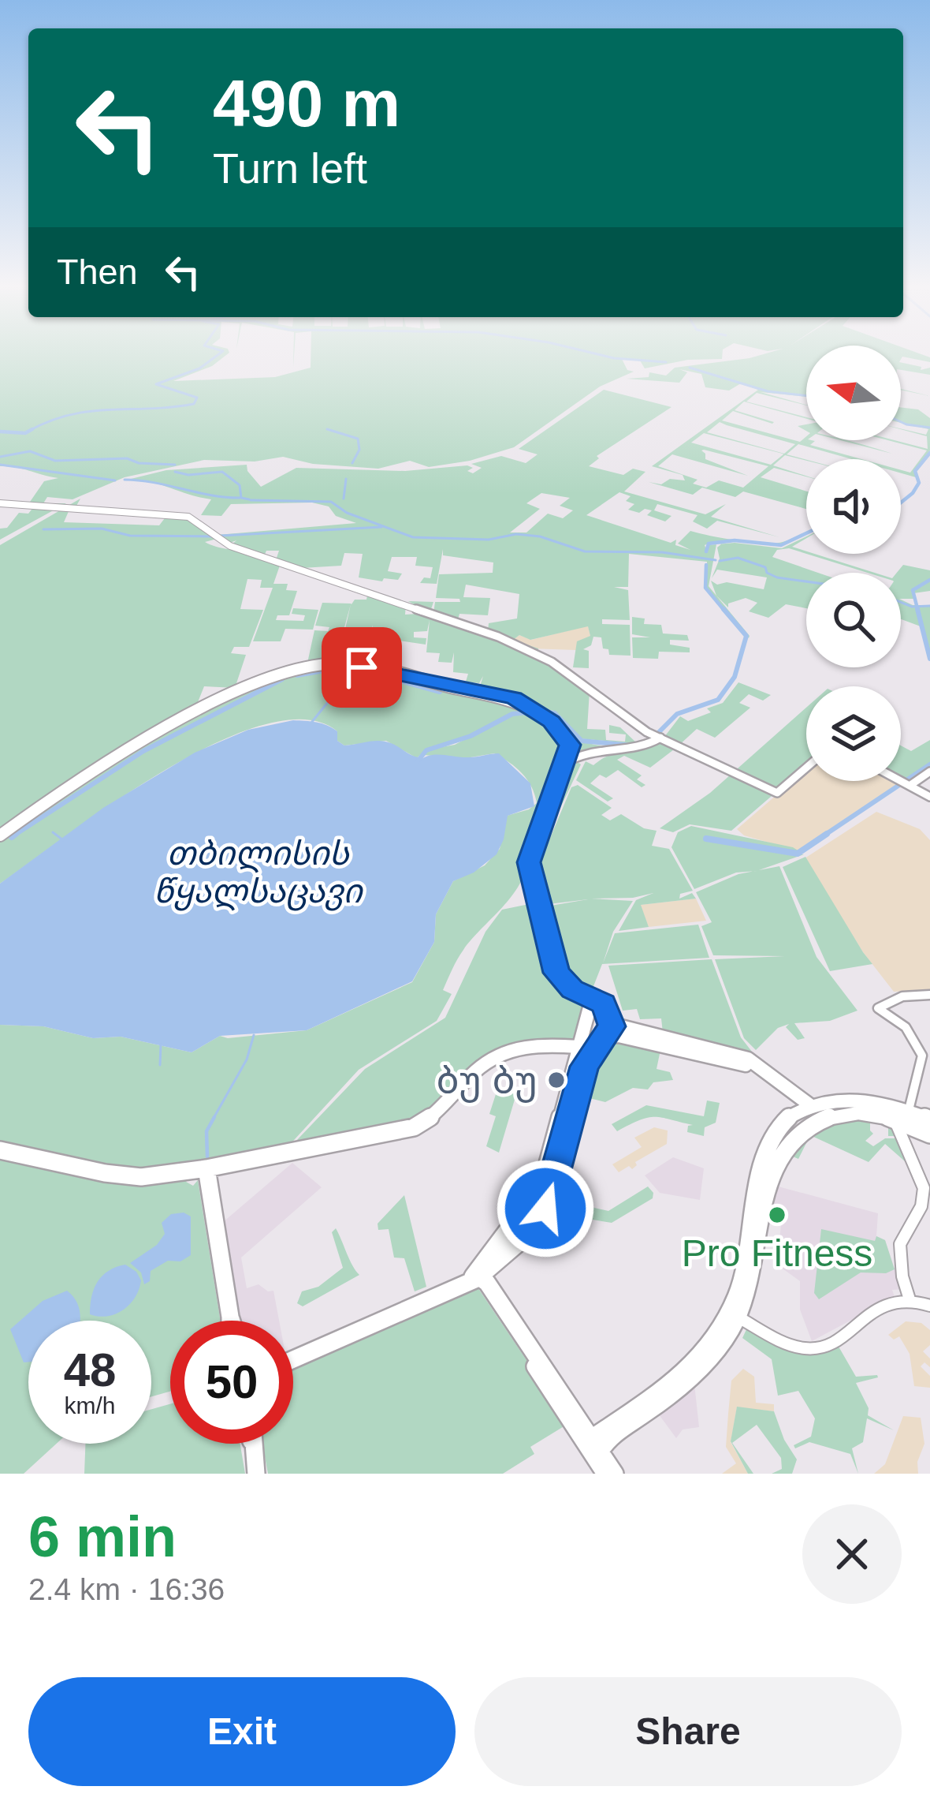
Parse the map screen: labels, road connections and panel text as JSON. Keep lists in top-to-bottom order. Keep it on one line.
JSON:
{"water":["თბილისის წყალსაცავი"],"places":["ბუ ბუ","Pro Fitness"],"north":"left","page":{"turn":["490 m","Turn left"],"then":"Then","speed":"48 km/h","limit":"50","heading":["6 min","2.4 km · 16:36"],"buttons":["Exit","Share"]}}
